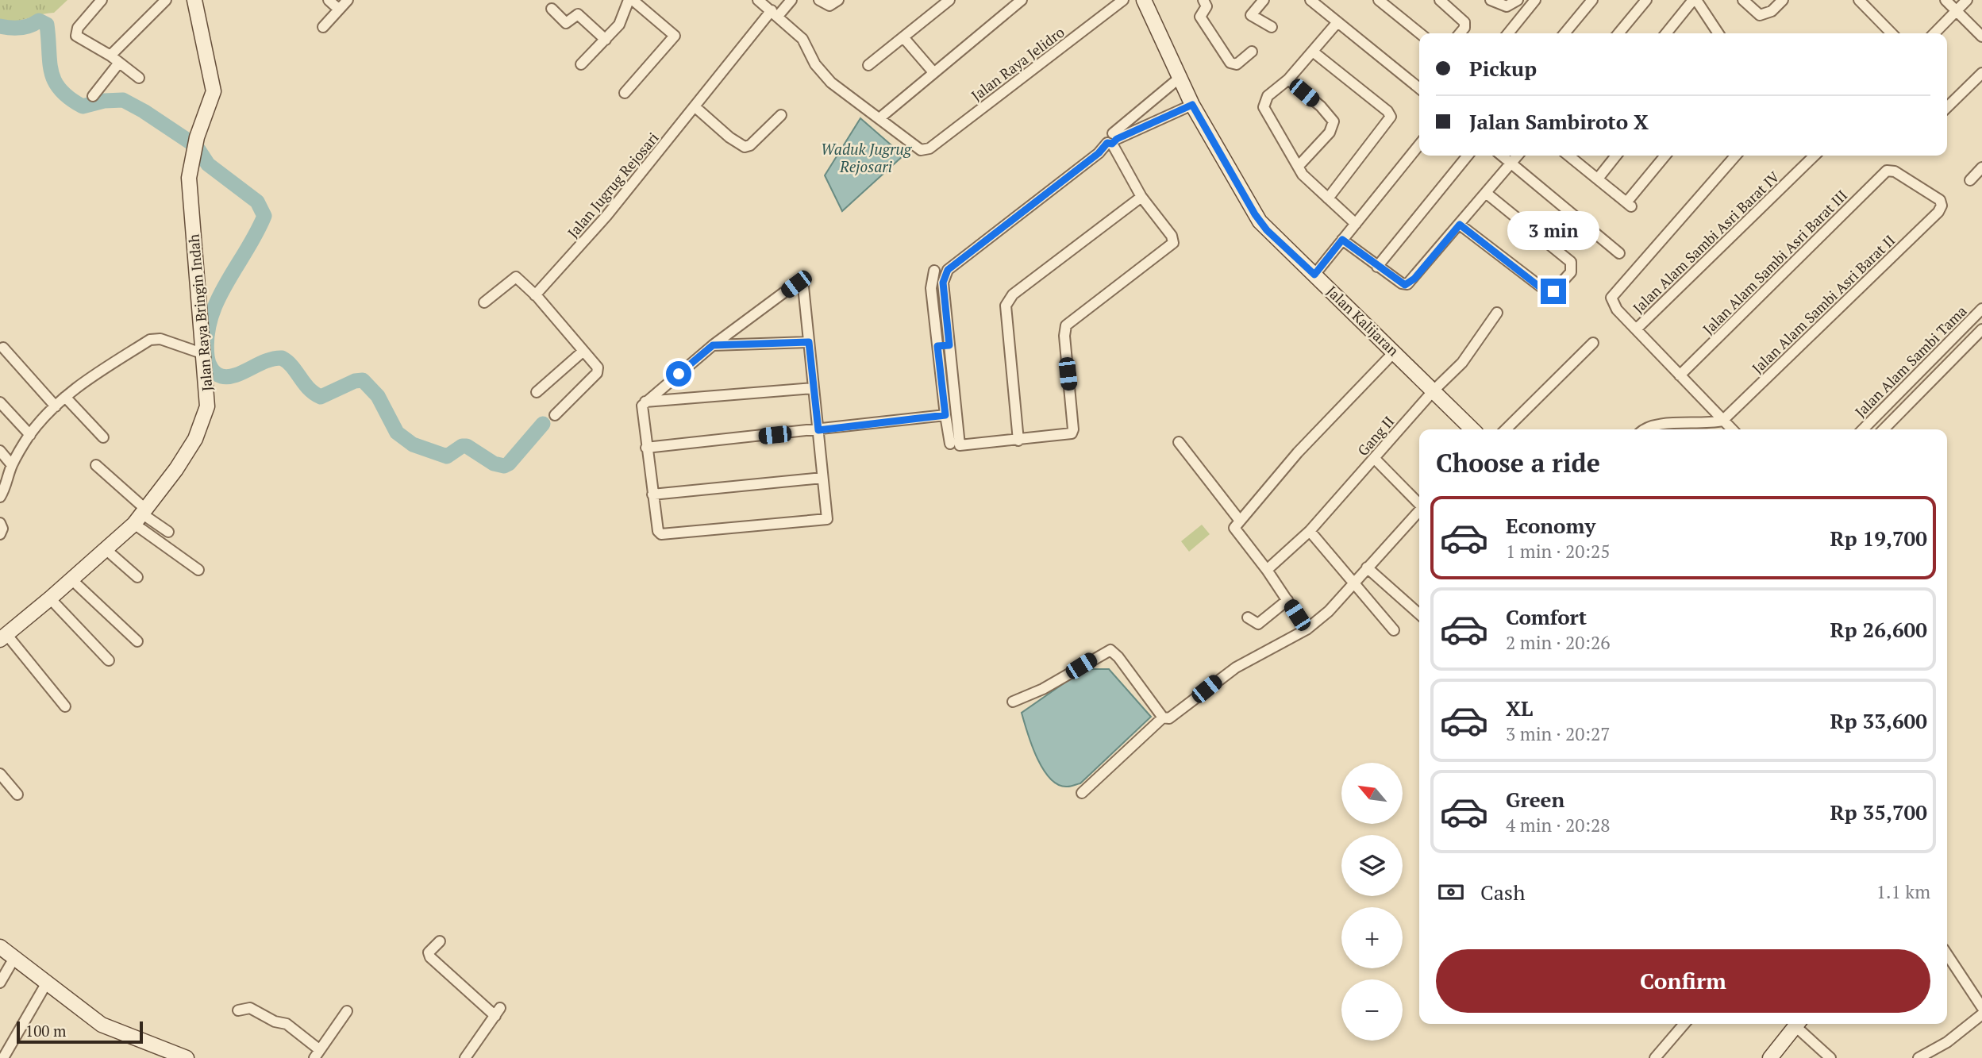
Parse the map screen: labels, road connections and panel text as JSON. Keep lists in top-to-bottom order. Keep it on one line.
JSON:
{"streets":{"street":["Jalan Raya Jelidro","Jalan Jugrug Rejosari","Jalan Alam Sambi Asri Barat IV","Jalan Alam Sambi Asri Barat III","Jalan Alam Sambi Asri Barat II","Jalan Raya Bringin Indah","Jalan Kalijaran","Jalan Alam Sambi Tama","Gang II"]},"crossings":[["Jalan Alam Sambi Asri Barat III","Jalan Alam Sambi Asri Barat II"],["Jalan Kalijaran","Gang II"]],"water":["Waduk Jugrug Rejosari"],"scale_bar":"100 m","north":"top left","page":{"banner":["Pickup","Jalan Sambiroto X"],"bubble":"3 min","heading":"Choose a ride","list":[{"name":"Economy","note":"1 min · 20:25","value":"Rp 19,700"},{"name":"Comfort","note":"2 min · 20:26","value":"Rp 26,600"},{"name":"XL","note":"3 min · 20:27","value":"Rp 33,600"},{"name":"Green","note":"4 min · 20:28","value":"Rp 35,700"}],"map_buttons":["+","−"],"pay":["Cash","1.1 km"],"buttons":"Confirm","scale":"100 m"}}
